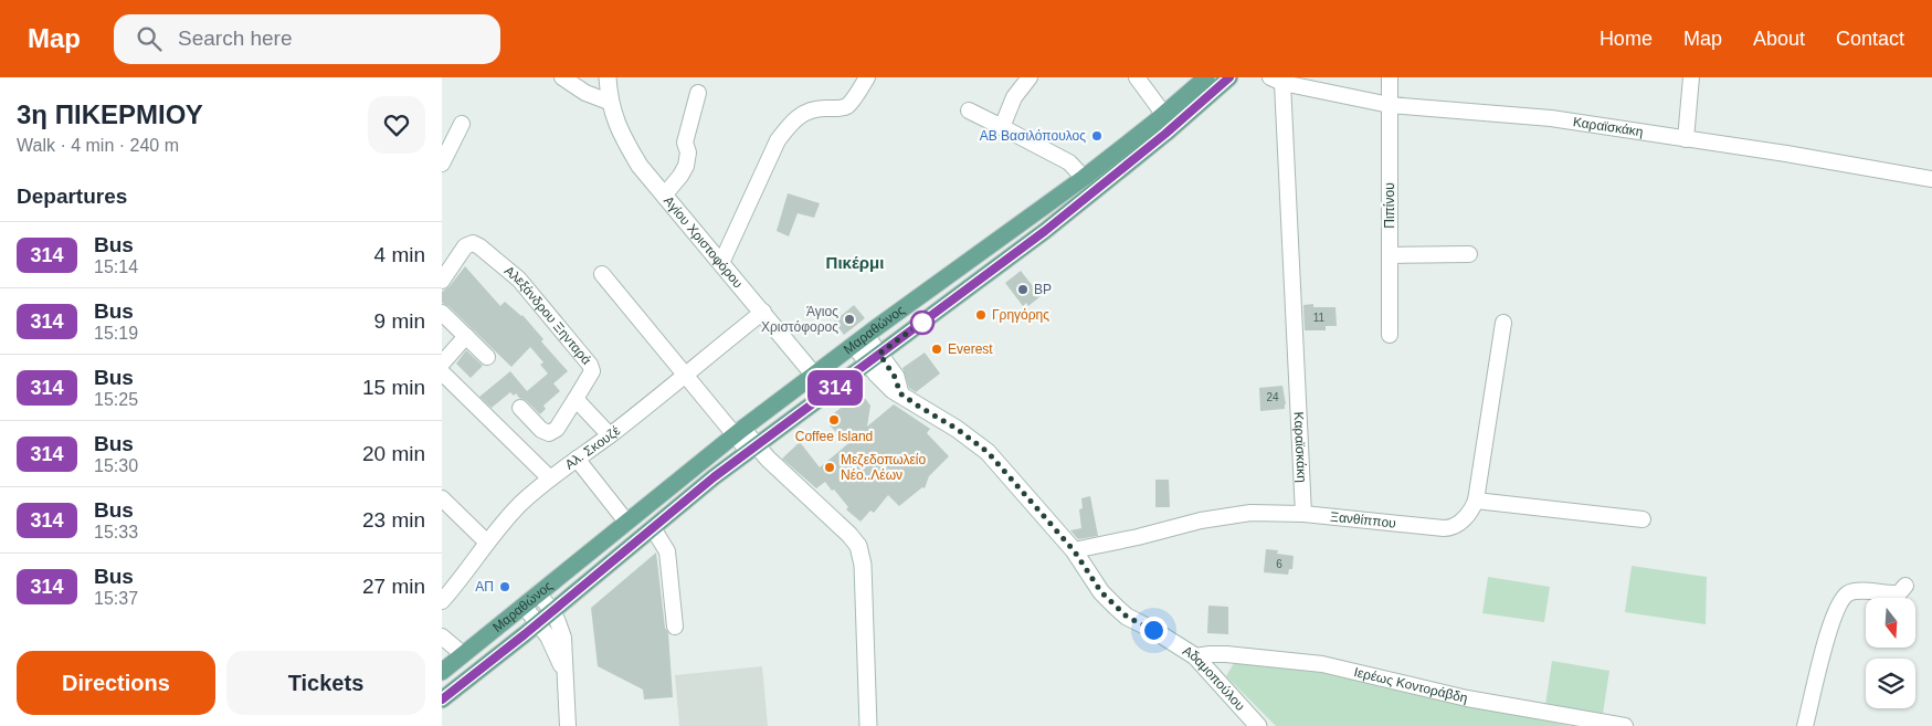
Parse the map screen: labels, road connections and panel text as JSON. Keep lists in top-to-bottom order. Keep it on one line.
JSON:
{"streets":{"main road":["Μαραθώνος"],"street":["Καραϊσκάκη","Πιπίνου","Αγίου Χριστοφόρου","Αλεξάνδρου Ξηνταρά","Αλ. Σκουζέ","Ξανθίππου","Αδαμοπούλου","Ιερέως Κοντοράβδη"]},"crossings":[["Καραϊσκάκη","Πιπίνου"],["Καραϊσκάκη","Ξανθίππου"],["Αγίου Χριστοφόρου","Μαραθώνος"],["Αγίου Χριστοφόρου","Αλ. Σκουζέ"],["Μαραθώνος","Αδαμοπούλου"],["Ξανθίππου","Αδαμοπούλου"],["Αδαμοπούλου","Ιερέως Κοντοράβδη"]],"districts":["Πικέρμι"],"places":["ΑΒ Βασιλόπουλος","BP","Γρηγόρης","Άγιος Χριστόφορος","Everest","Coffee Island","Μεζεδοπωλείο Νέο..Λέων","ΑΠ"],"lines":["bus line 314"],"house_numbers":["11","24","6"],"north":"bottom","page":{"header":"Map","search":"Search here","nav":["Home","Map","About","Contact"],"heading":[["3η ΠΙΚΕΡΜΙΟΥ","Walk · 4 min · 240 m"],"Departures"],"on_map":"314","list":[{"mark":"314","name":"Bus","note":"15:14","value":"4 min"},{"mark":"314","name":"Bus","note":"15:19","value":"9 min"},{"mark":"314","name":"Bus","note":"15:25","value":"15 min"},{"mark":"314","name":"Bus","note":"15:30","value":"20 min"},{"mark":"314","name":"Bus","note":"15:33","value":"23 min"},{"mark":"314","name":"Bus","note":"15:37","value":"27 min"}],"buttons":["Directions","Tickets"]}}
